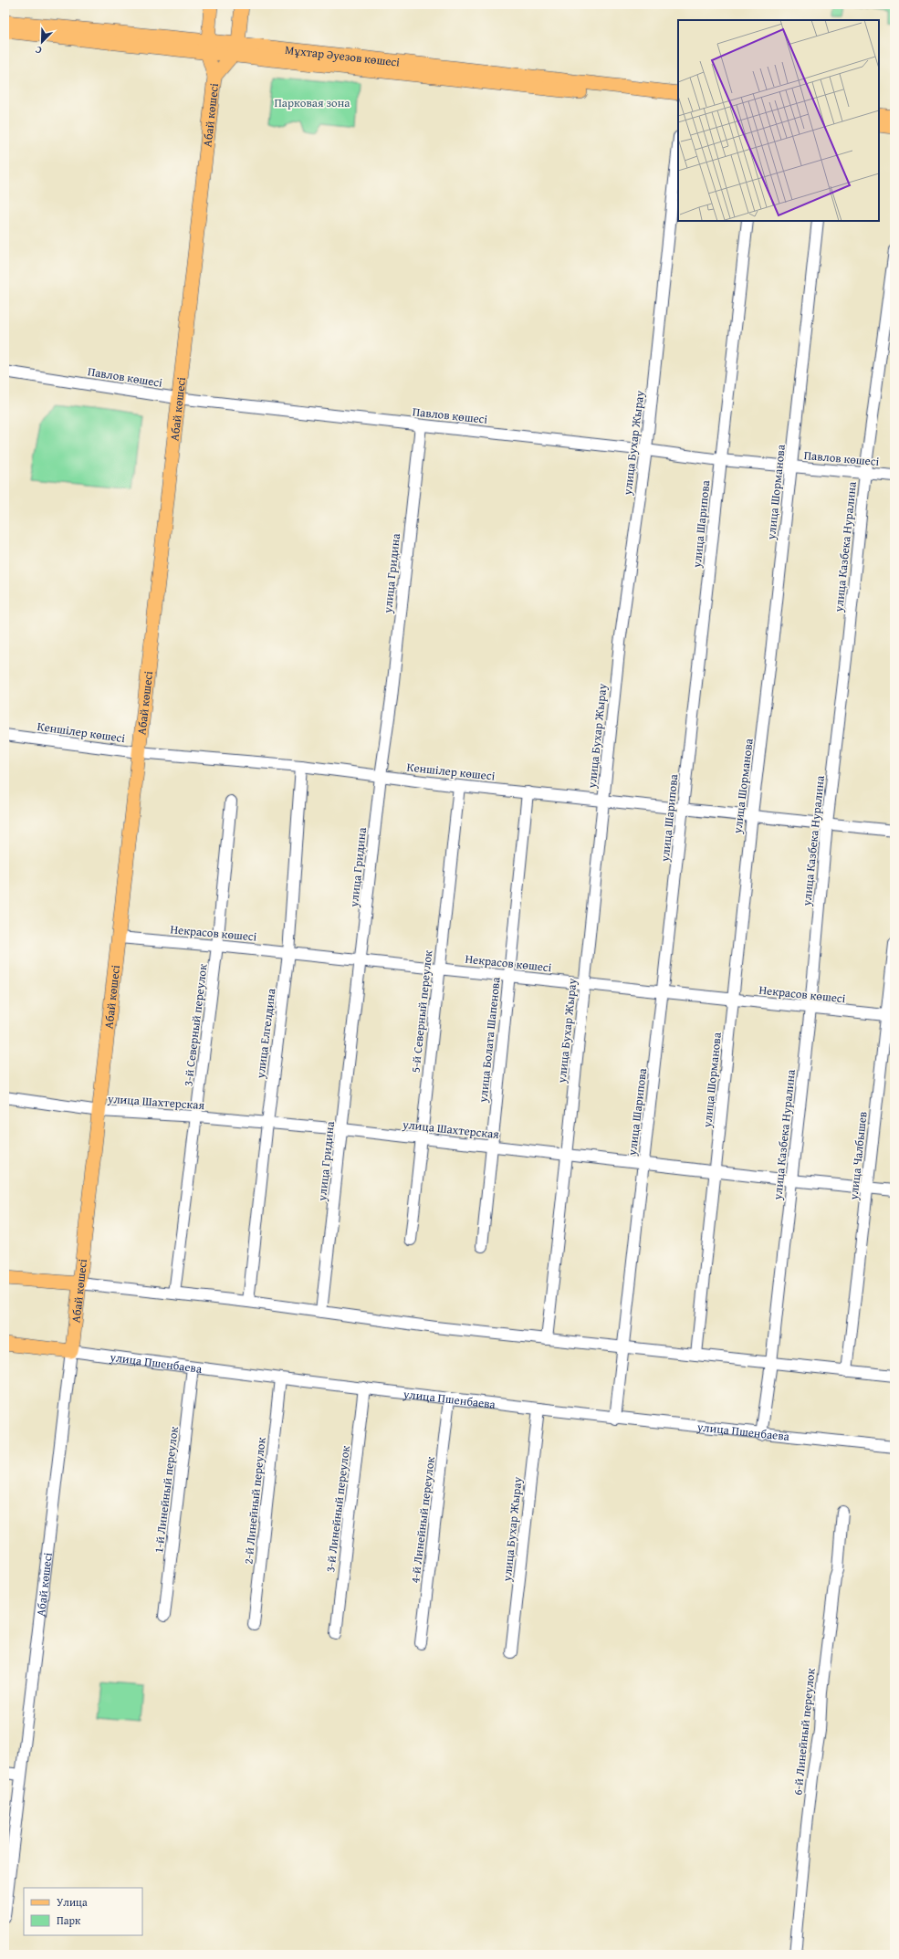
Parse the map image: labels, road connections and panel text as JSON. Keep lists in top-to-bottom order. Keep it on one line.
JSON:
{"streets":{"main road":["Мұхтар Әуезов көшесі","Абай көшесі","улица Пшенбаева"],"street":["Павлов көшесі","улица Бухар Жырау","улица Шорманова","улица Шарипова","улица Казбека Нуралина","улица Гридина","Кеншілер көшесі","Некрасов көшесі","5-й Северный переулок","3-й Северный переулок","улица Елгелдина","улица Болата Шапенова","улица Шахтерская","улица Чалбышев","1-й Линейный переулок","2-й Линейный переулок","3-й Линейный переулок","4-й Линейный переулок","6-й Линейный переулок"]},"crossings":[["Мұхтар Әуезов көшесі","Абай көшесі"],["Абай көшесі","Павлов көшесі"],["Абай көшесі","Кеншілер көшесі"],["Абай көшесі","Некрасов көшесі"],["Абай көшесі","улица Шахтерская"],["Абай көшесі","улица Пшенбаева"],["Павлов көшесі","улица Бухар Жырау"],["Павлов көшесі","улица Шорманова"],["Павлов көшесі","улица Шарипова"],["Павлов көшесі","улица Казбека Нуралина"],["Павлов көшесі","улица Гридина"],["улица Бухар Жырау","Кеншілер көшесі"],["улица Бухар Жырау","Некрасов көшесі"],["улица Бухар Жырау","улица Шахтерская"],["улица Бухар Жырау","улица Пшенбаева"],["улица Шорманова","Кеншілер көшесі"],["улица Шорманова","Некрасов көшесі"],["улица Шорманова","улица Шахтерская"],["улица Шарипова","Кеншілер көшесі"],["улица Шарипова","Некрасов көшесі"],["улица Шарипова","улица Шахтерская"],["улица Шарипова","улица Пшенбаева"],["улица Казбека Нуралина","Кеншілер көшесі"],["улица Казбека Нуралина","Некрасов көшесі"],["улица Казбека Нуралина","улица Шахтерская"],["улица Казбека Нуралина","улица Пшенбаева"],["улица Гридина","Кеншілер көшесі"],["улица Гридина","Некрасов көшесі"],["улица Гридина","улица Шахтерская"],["Кеншілер көшесі","5-й Северный переулок"],["Кеншілер көшесі","улица Елгелдина"],["Кеншілер көшесі","улица Болата Шапенова"],["Некрасов көшесі","5-й Северный переулок"],["Некрасов көшесі","3-й Северный переулок"],["Некрасов көшесі","улица Елгелдина"],["Некрасов көшесі","улица Болата Шапенова"],["Некрасов көшесі","улица Чалбышев"],["5-й Северный переулок","улица Шахтерская"],["3-й Северный переулок","улица Шахтерская"],["улица Елгелдина","улица Шахтерская"],["улица Болата Шапенова","улица Шахтерская"],["улица Шахтерская","улица Чалбышев"],["улица Пшенбаева","1-й Линейный переулок"],["улица Пшенбаева","2-й Линейный переулок"],["улица Пшенбаева","3-й Линейный переулок"],["улица Пшенбаева","4-й Линейный переулок"]],"parks":["Парковая зона"],"legend":["Улица","Парк"],"north":"bottom left"}
